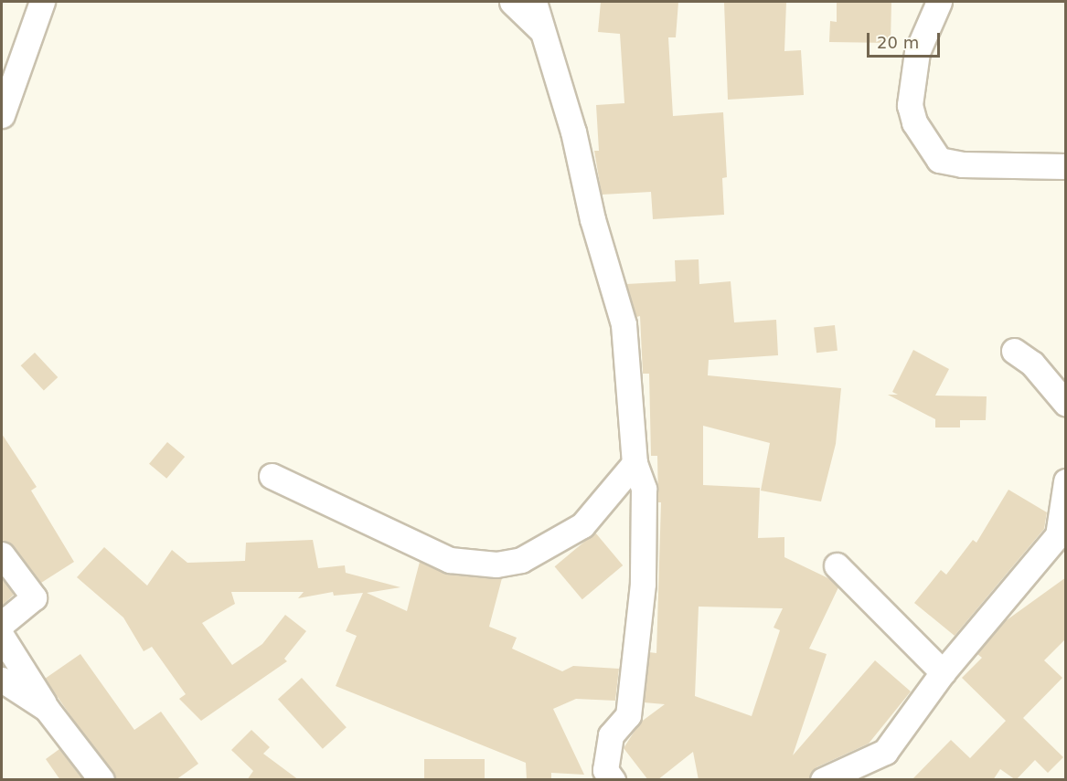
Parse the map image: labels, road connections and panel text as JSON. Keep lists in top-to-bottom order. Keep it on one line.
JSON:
{"scale_bar":"20 m"}
